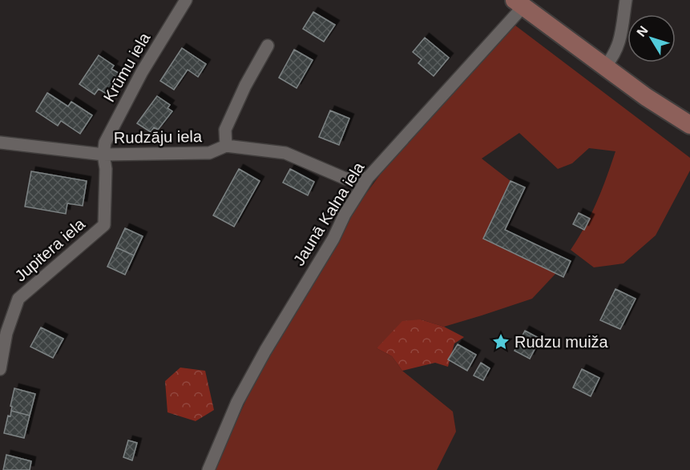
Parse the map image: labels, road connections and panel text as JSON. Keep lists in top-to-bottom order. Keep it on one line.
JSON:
{"streets":{"street":["Krūmu iela","Rudzāju iela","Jaunā Kalna iela","Jupitera iela"]},"crossings":[["Krūmu iela","Rudzāju iela"],["Krūmu iela","Jupitera iela"],["Rudzāju iela","Jaunā Kalna iela"],["Rudzāju iela","Jupitera iela"]],"places":{"place":["Rudzu muiža"]},"north":"top left"}
